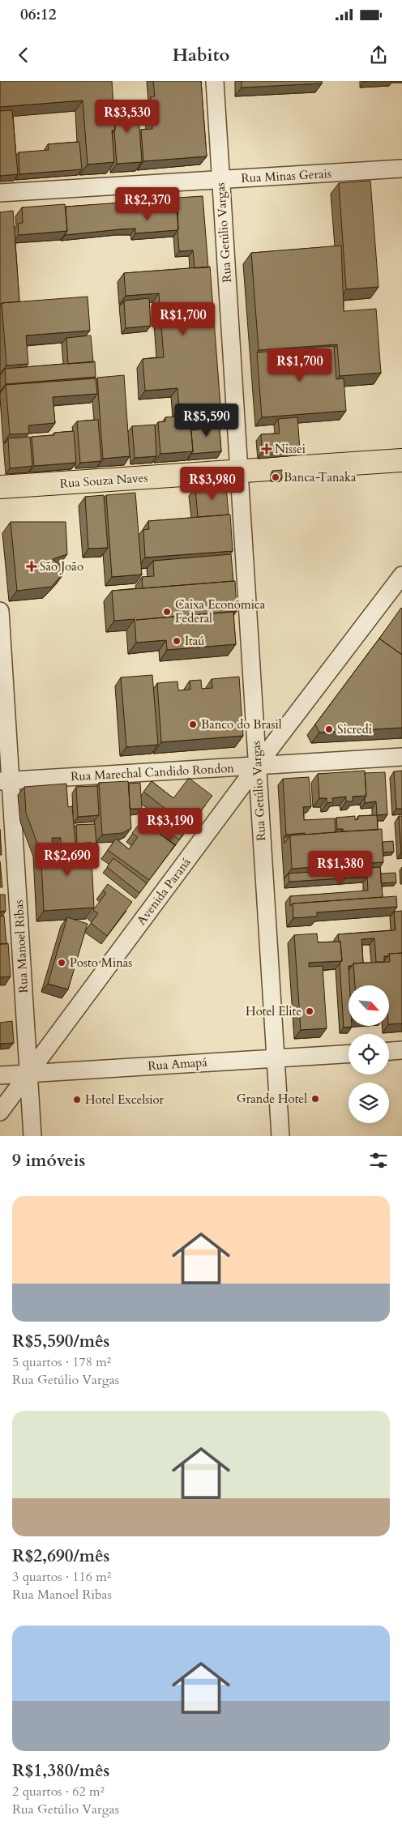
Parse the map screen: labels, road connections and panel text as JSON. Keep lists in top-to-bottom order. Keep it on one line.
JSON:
{"streets":{"main road":["Rua Souza Naves"],"street":["Rua Minas Gerais","Rua Getúlio Vargas","Rua Marechal Candido Rondon","Avenida Paraná","Rua Manoel Ribas","Rua Amapá"]},"crossings":[["Rua Minas Gerais","Rua Getúlio Vargas"],["Rua Getúlio Vargas","Rua Souza Naves"],["Rua Getúlio Vargas","Rua Marechal Candido Rondon"],["Rua Getúlio Vargas","Avenida Paraná"],["Rua Getúlio Vargas","Rua Amapá"],["Rua Marechal Candido Rondon","Avenida Paraná"],["Rua Marechal Candido Rondon","Rua Manoel Ribas"],["Avenida Paraná","Rua Manoel Ribas"],["Avenida Paraná","Rua Amapá"],["Rua Manoel Ribas","Rua Amapá"]],"places":{"health":["Nissei","São João"],"other":["Banca Tanaka","Caixa Econômica Federal","Itaú","Banco do Brasil","Sicredi","Posto Minas","Hotel Elite","Grande Hotel","Hotel Excelsior"]},"north":"bottom right","page":{"status":"06:12","header":"Habito","price":["R$3,530","R$2,370","R$1,700","R$1,700","R$5,590","R$3,980","R$3,190","R$2,690","R$1,380"],"heading":"9 imóveis","list":[{"name":"R$5,590/mês","note":"5 quartos · 178 m² · Rua Getúlio Vargas"},{"name":"R$2,690/mês","note":"3 quartos · 116 m² · Rua Manoel Ribas"},{"name":"R$1,380/mês","note":"2 quartos · 62 m² · Rua Getúlio Vargas"}]}}
